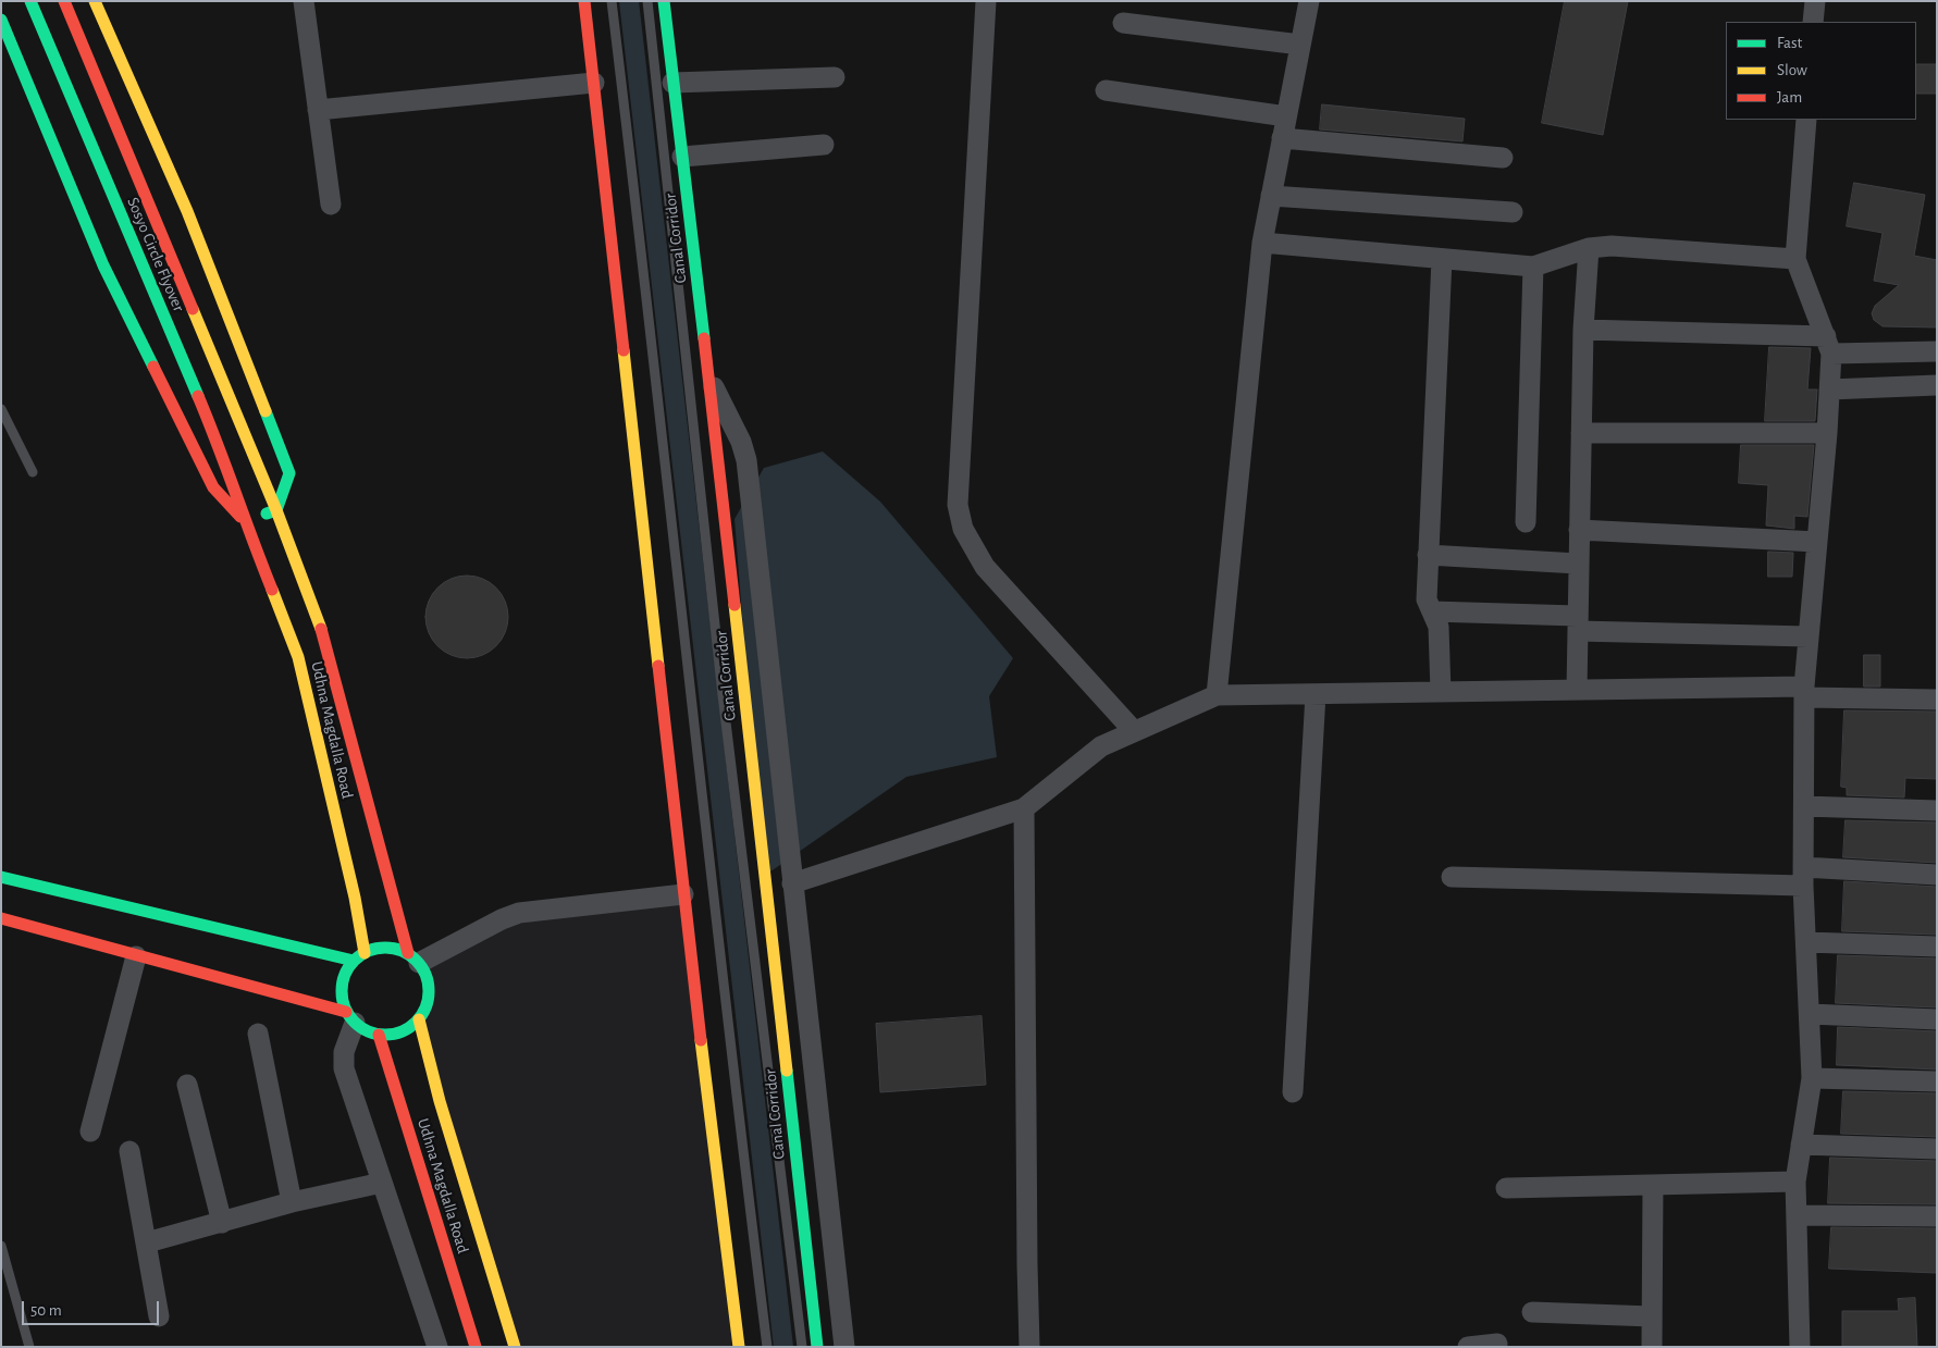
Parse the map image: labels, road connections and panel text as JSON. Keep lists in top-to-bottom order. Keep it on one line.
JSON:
{"streets":{"street":["Canal Corridor","Sosyo Circle Flyover","Udhna Magdalla Road"]},"crossings":[["Sosyo Circle Flyover","Udhna Magdalla Road"]],"legend":["Fast","Slow","Jam"],"scale_bar":"50 m"}
